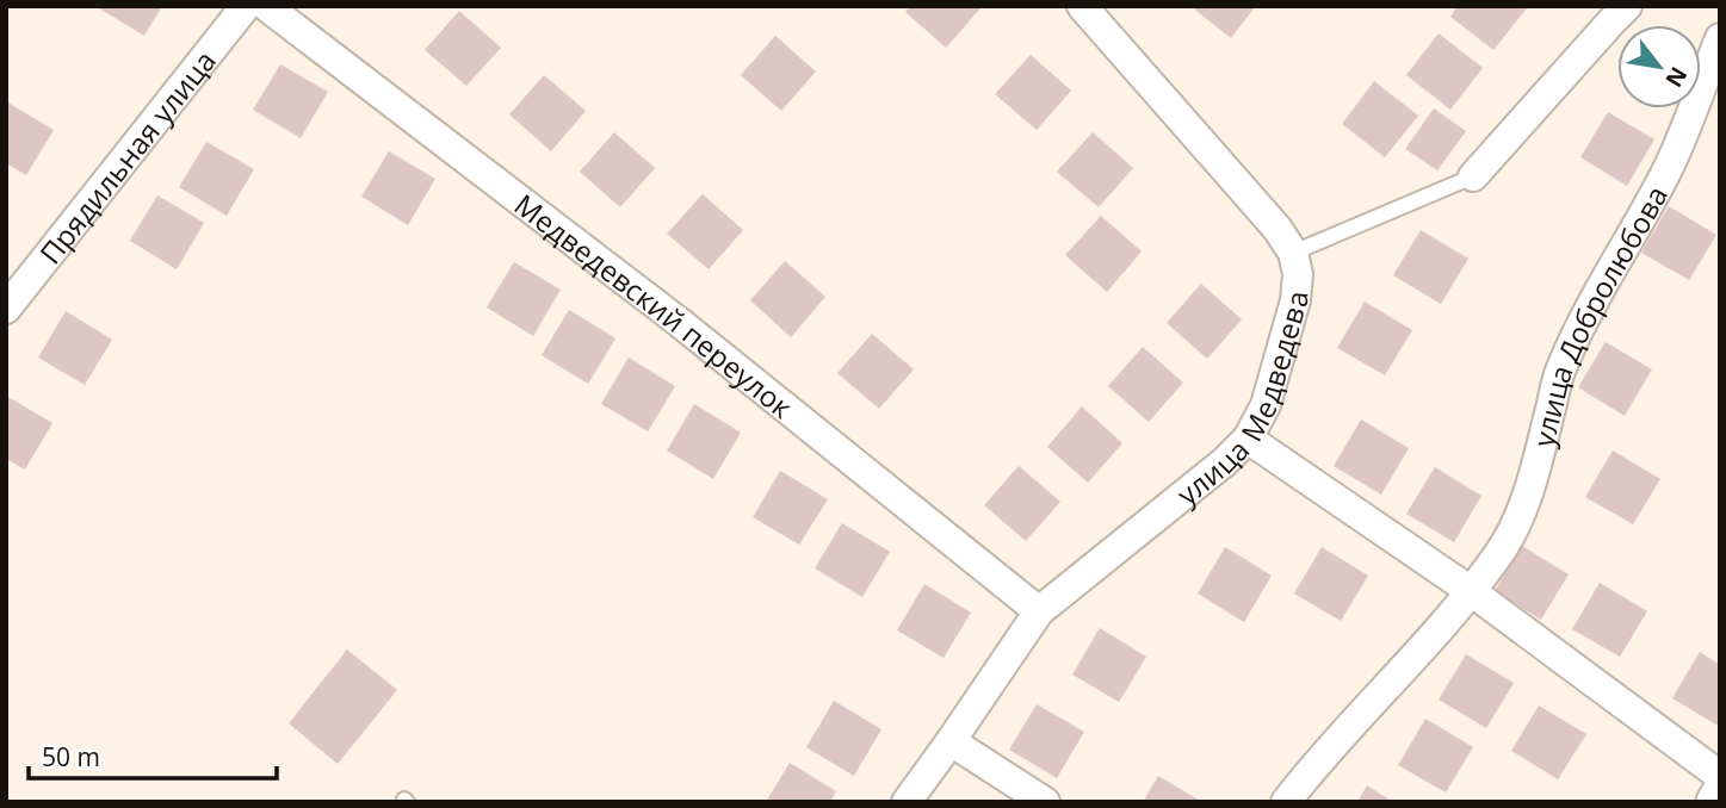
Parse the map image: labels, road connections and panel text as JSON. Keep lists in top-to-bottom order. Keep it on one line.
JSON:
{"streets":{"street":["Прядильная улица","Медведевский переулок","улица Добролюбова","улица Медведева"]},"crossings":[["Медведевский переулок","улица Медведева"]],"scale_bar":"50 m","north":"bottom right"}
